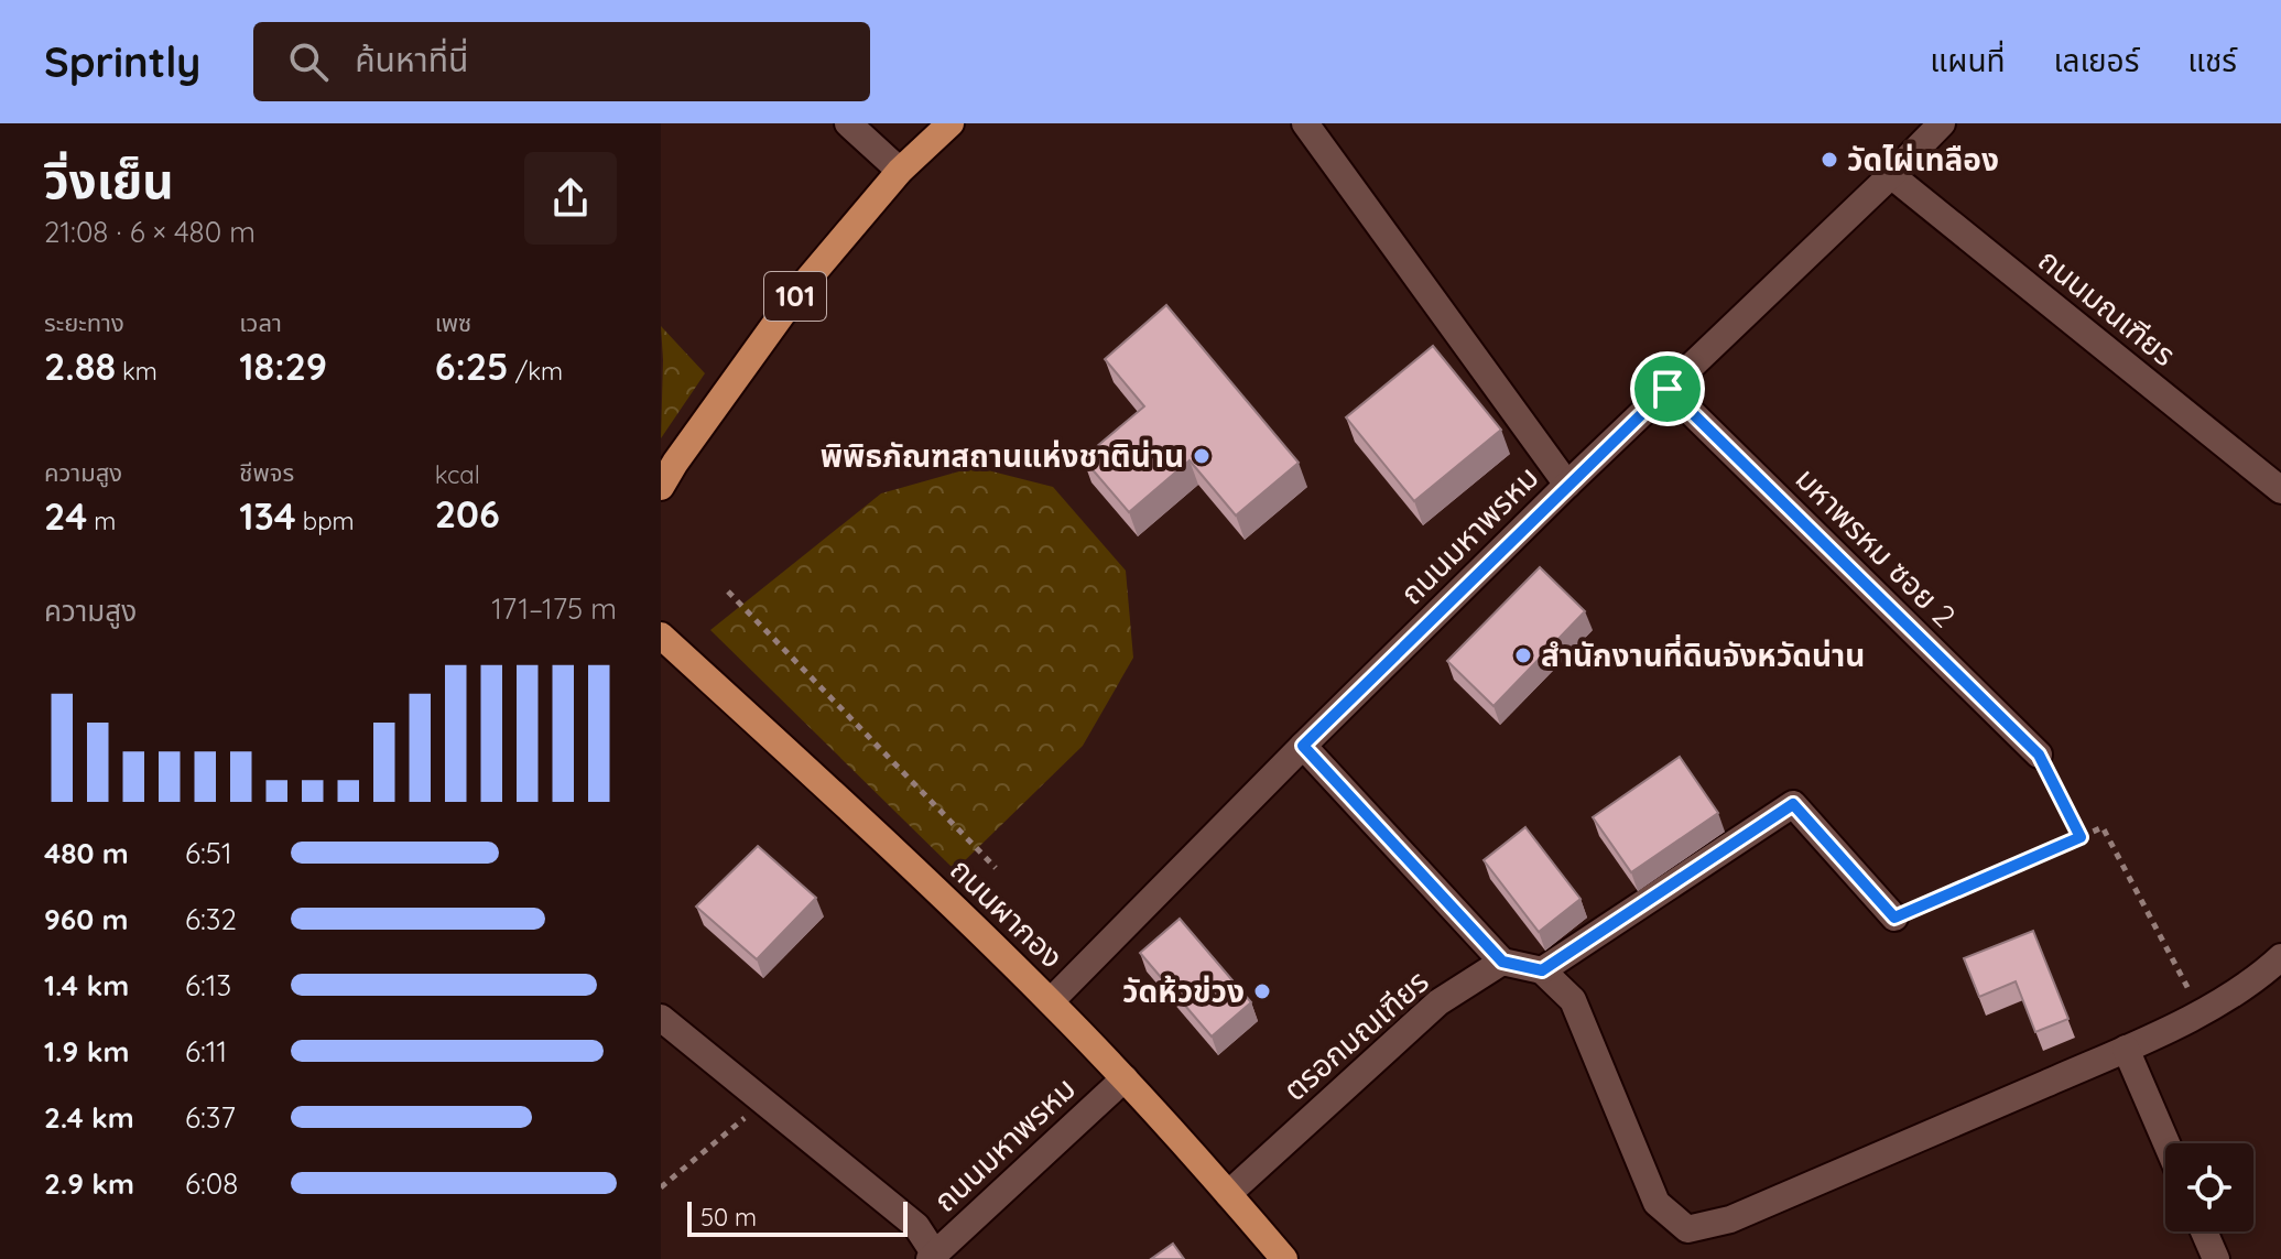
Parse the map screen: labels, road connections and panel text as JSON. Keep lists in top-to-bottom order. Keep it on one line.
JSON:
{"streets":{"main road":["101","ถนนผากอง"],"street":["ถนนมณเฑียร","ถนนมหาพรหม","มหาพรหม ซอย 2","ตรอกมณเฑียร"]},"crossings":[["ถนนมณเฑียร","ถนนมหาพรหม"],["ถนนมหาพรหม","มหาพรหม ซอย 2"],["ถนนมหาพรหม","ถนนผากอง"],["ถนนผากอง","ตรอกมณเฑียร"]],"places":["วัดไผ่เทลือง","พิพิธภัณฑสถานแห่งชาติน่าน","สำนักงานที่ดินจังหวัดน่าน","วัดห้วข่วง"],"scale_bar":"50 m","page":{"header":"Sprintly","search":"ค้นหาที่นี่","nav":["แผนที่","เลเยอร์","แชร์"],"heading":["วิ่งเย็น","21:08 · 6 × 480 m"],"stats":[["ระยะทาง","2.88 km"],["เวลา","18:29"],["เพซ","6:25 /km"],["ความสูง","24 m"],["ชีพจร","134 bpm"],["kcal","206"]],"chart":["ความสูง","171–175 m"],"list":[{"name":"480 m","note":"6:51"},{"name":"960 m","note":"6:32"},{"name":"1.4 km","note":"6:13"},{"name":"1.9 km","note":"6:11"},{"name":"2.4 km","note":"6:37"},{"name":"2.9 km","note":"6:08"}],"scale":"50 m"}}
